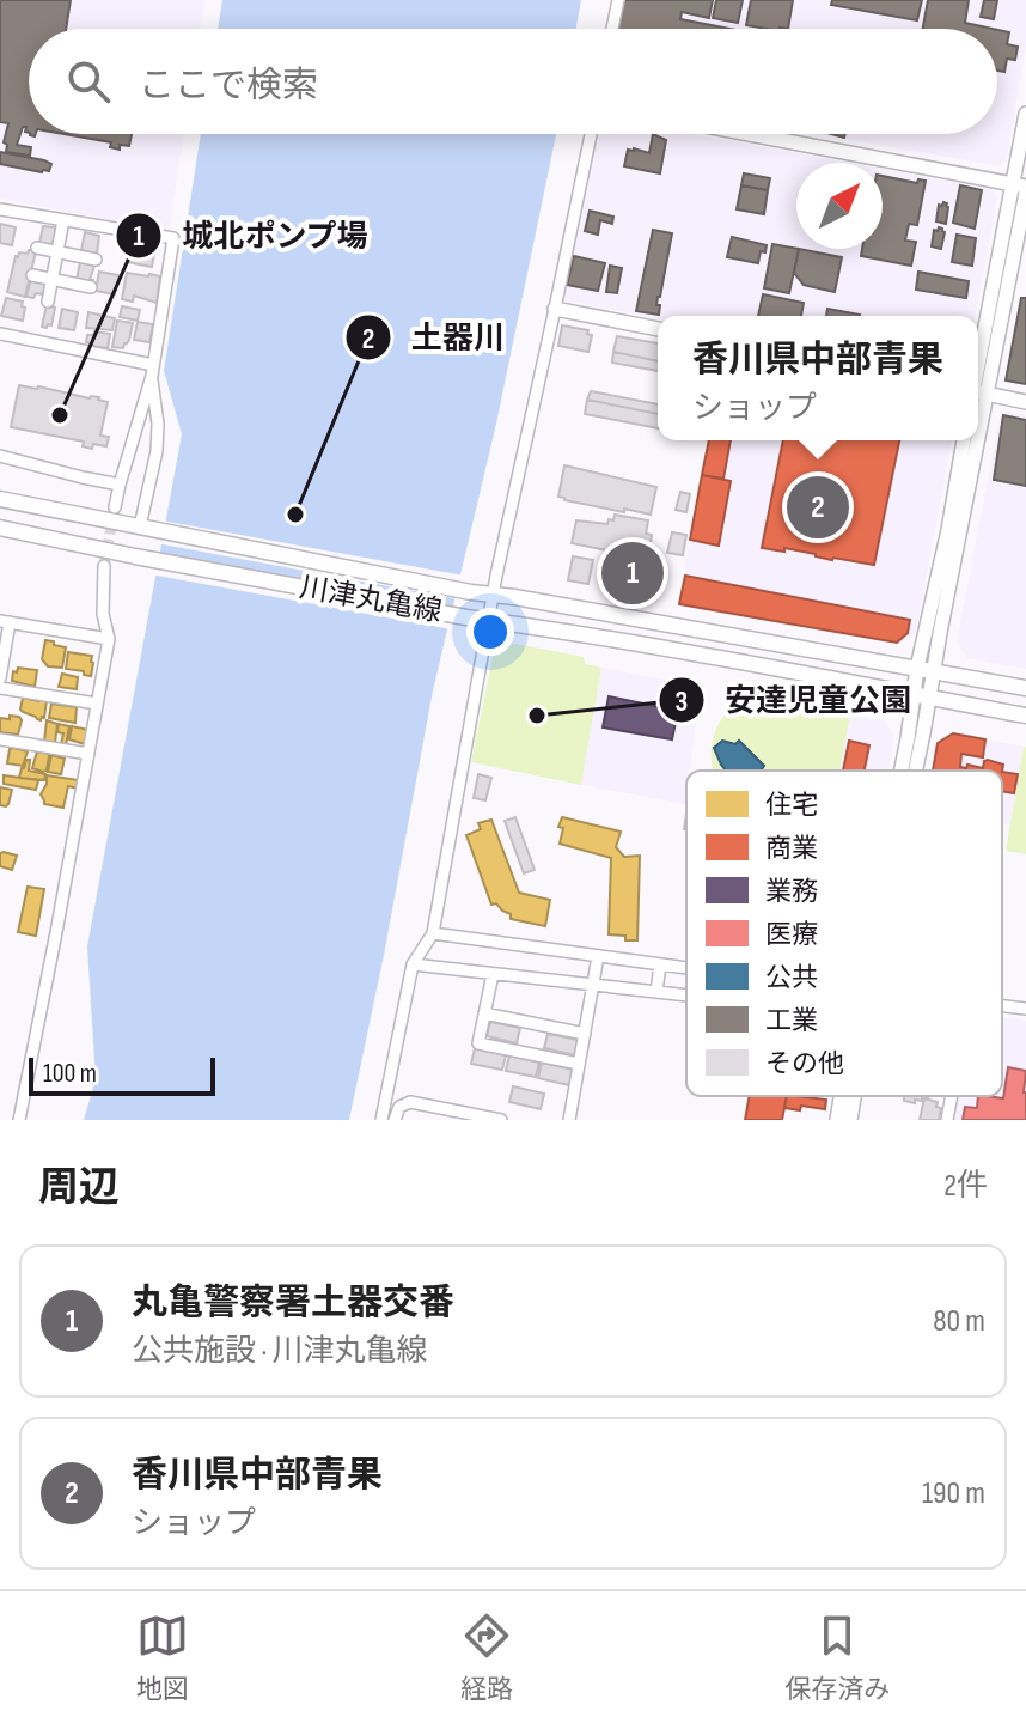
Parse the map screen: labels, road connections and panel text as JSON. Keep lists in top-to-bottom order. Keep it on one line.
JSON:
{"streets":{"main road":["川津丸亀線"]},"places":["城北ポンプ場","土器川","安達児童公園"],"legend":["住宅","商業","業務","医療","公共","工業","その他"],"scale_bar":"100 m","north":"top right","page":{"search":"ここで検索","popup":["香川県中部青果","ショップ"],"pins":["2","1"],"scale":"100 m","heading":["周辺","2件"],"list":[{"mark":"1","name":"丸亀警察署土器交番","note":"公共施設 · 川津丸亀線","value":"80 m"},{"mark":"2","name":"香川県中部青果","note":"ショップ","value":"190 m"}],"nav":["地図","経路","保存済み"]}}
